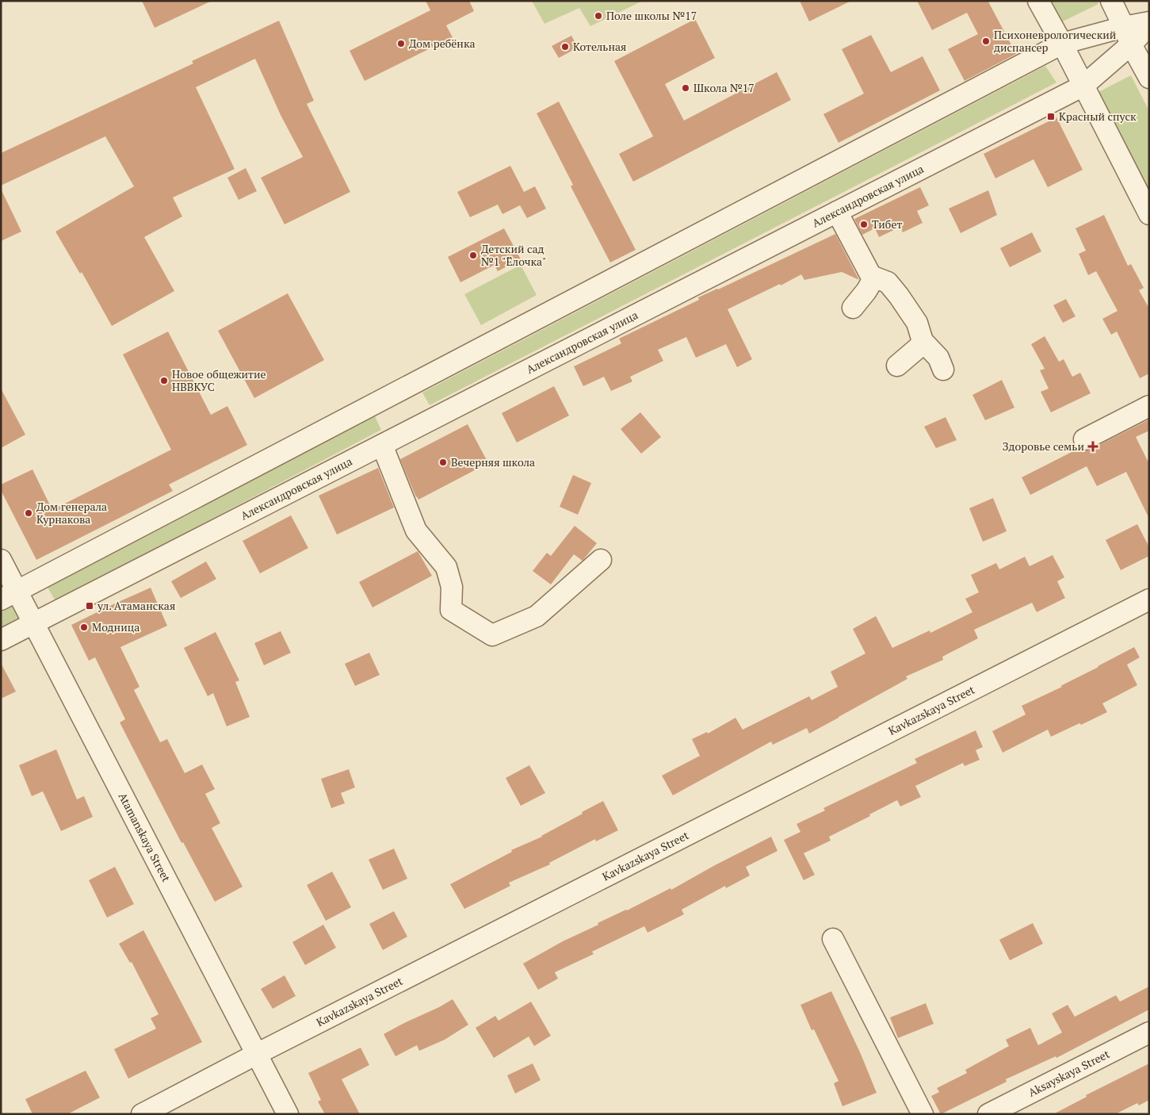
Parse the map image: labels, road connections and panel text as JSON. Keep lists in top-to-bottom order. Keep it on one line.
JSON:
{"streets":{"street":["Александровская улица","Kavkazskaya Street","Atamanskaya Street","Aksayskaya Street"]},"crossings":[["Александровская улица","Atamanskaya Street"],["Kavkazskaya Street","Atamanskaya Street"]],"places":{"other":["Поле школы №17","Психоневрологический диспансер","Дом ребёнка","Котельная","Школа №17","Тибет","Детский сад №1 \"Ёлочка\"","Новое общежитие НВВКУС","Вечерняя школа","Дом генерала Курнакова","Модница"],"transit":["Красный спуск","ул. Атаманская"],"health":["Здоровье семьи"]}}
